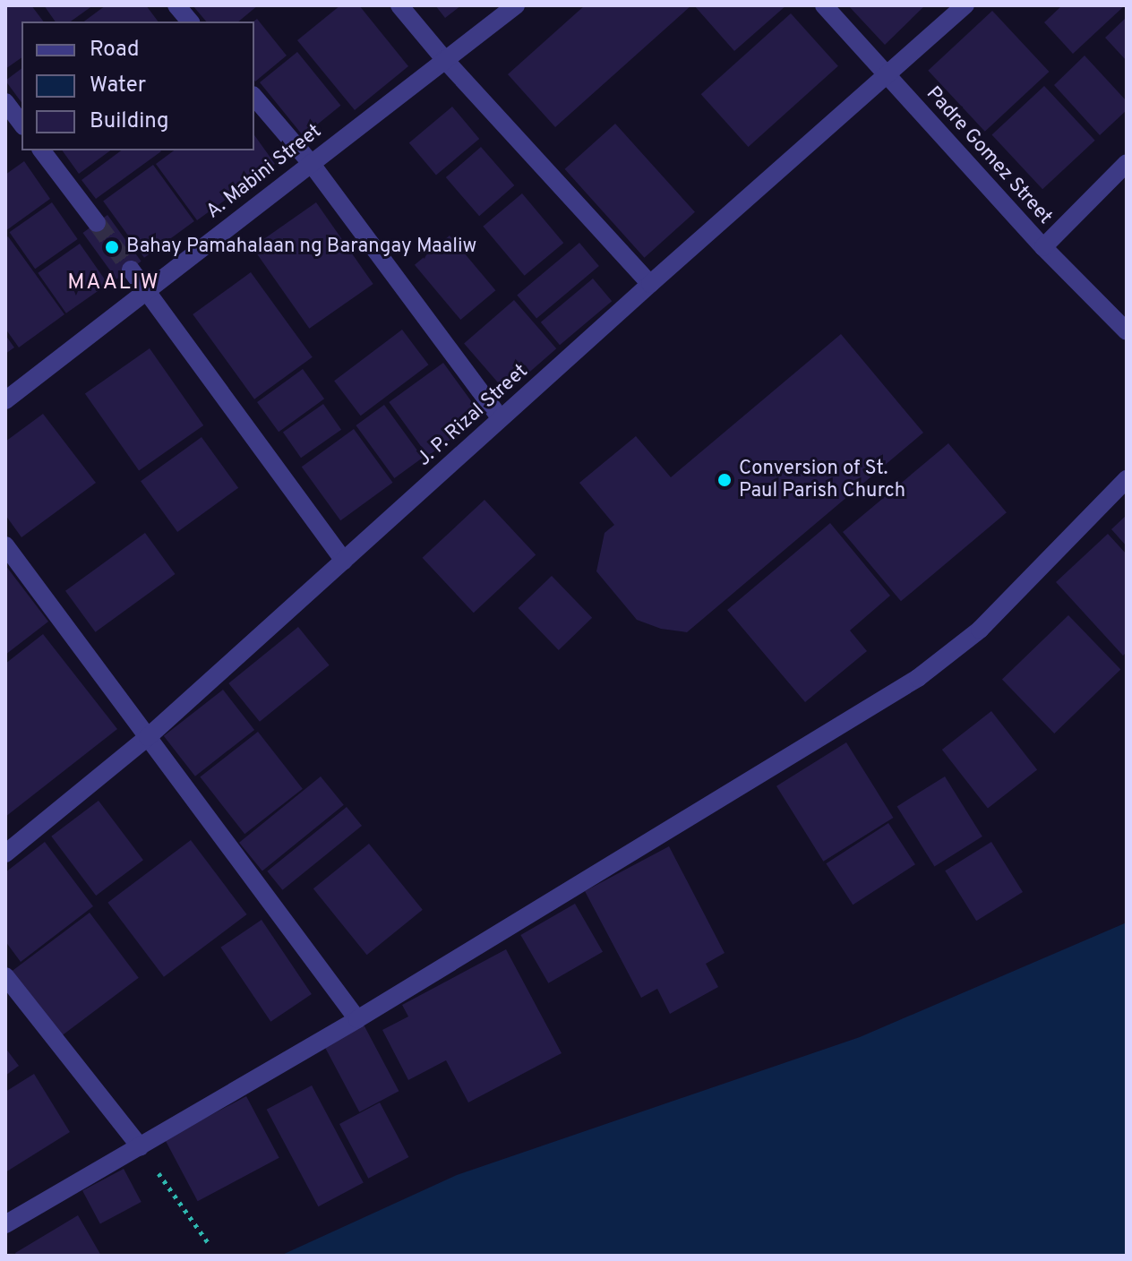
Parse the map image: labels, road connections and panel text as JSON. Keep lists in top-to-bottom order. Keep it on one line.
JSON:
{"streets":{"street":["Padre Gomez Street","A. Mabini Street","J. P. Rizal Street"]},"crossings":[["Padre Gomez Street","J. P. Rizal Street"]],"districts":["MAALIW"],"places":["Bahay Pamahalaan ng Barangay Maaliw","Conversion of St. Paul Parish Church"],"legend":["Road","Water","Building"]}
